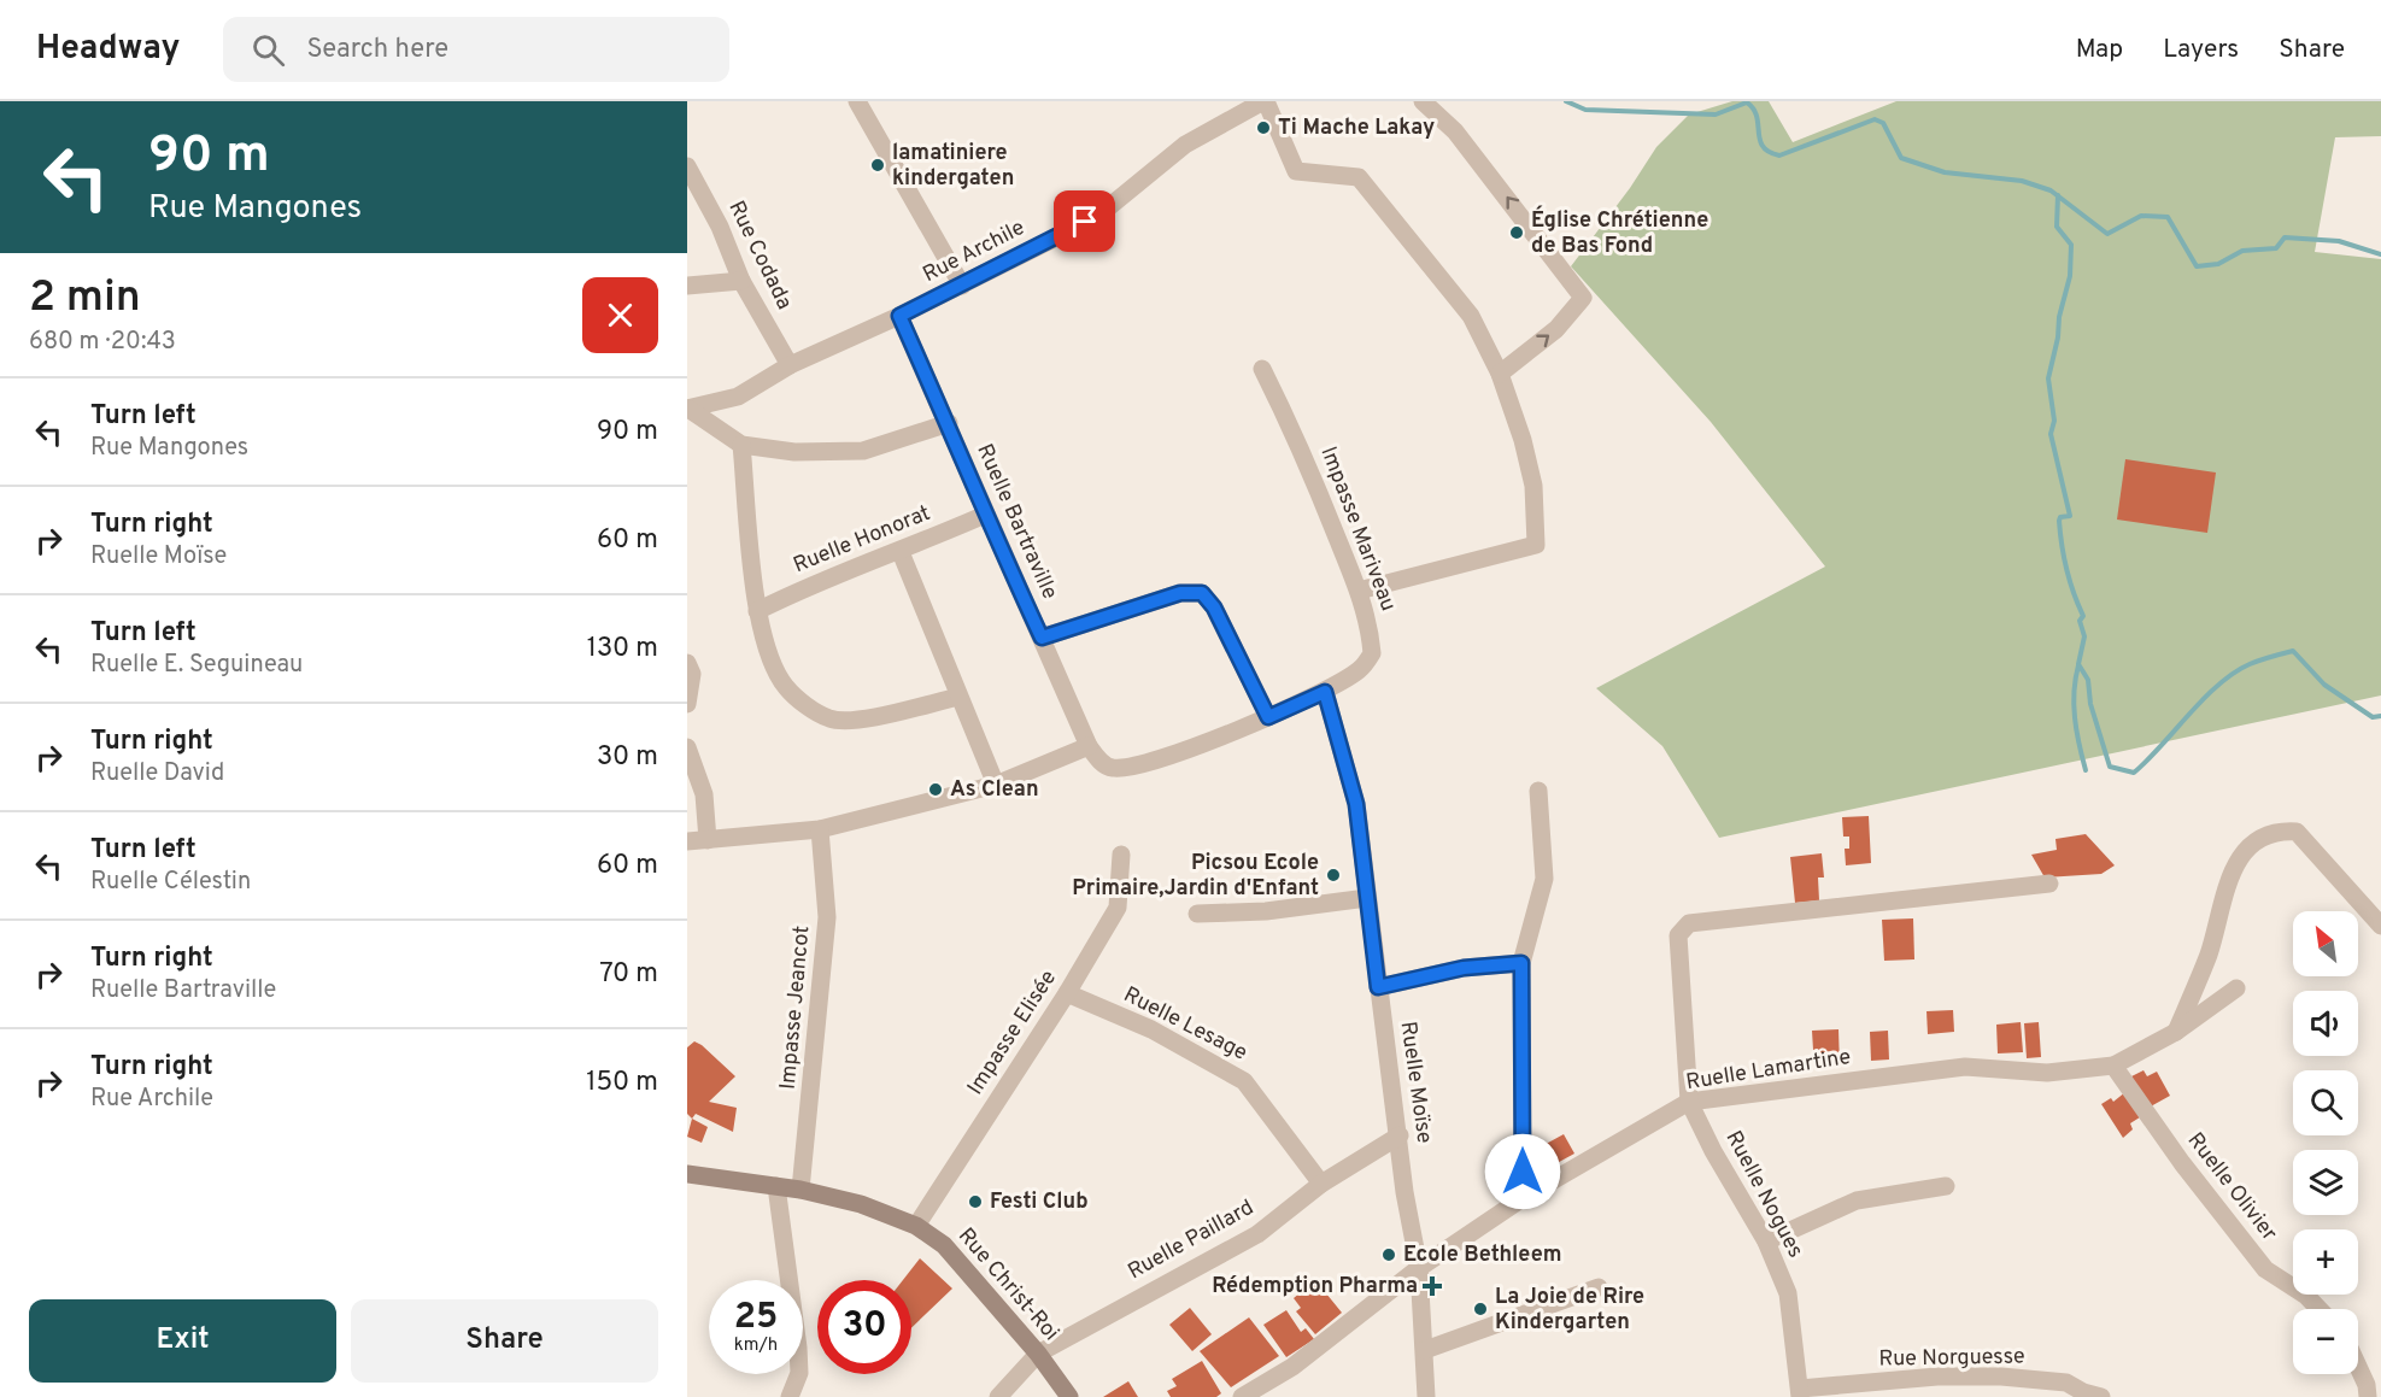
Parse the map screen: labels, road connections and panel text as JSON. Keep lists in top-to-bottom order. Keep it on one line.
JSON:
{"streets":{"street":["Rue Archile","Rue Codada","Ruelle Bartraville","Impasse Mariveau","Ruelle Honorat","Impasse Jeancot","Ruelle Lesage","Impasse Elisée","Ruelle Lamartine","Ruelle Moïse","Ruelle Olivier","Ruelle Nogues","Ruelle Paillard","Rue Christ-Roi","Rue Norguesse"]},"crossings":[["Rue Archile","Rue Codada"],["Rue Archile","Ruelle Bartraville"],["Ruelle Bartraville","Ruelle Honorat"],["Impasse Mariveau","Ruelle Moïse"],["Impasse Jeancot","Rue Christ-Roi"],["Ruelle Lesage","Impasse Elisée"],["Ruelle Lesage","Ruelle Paillard"],["Impasse Elisée","Rue Christ-Roi"],["Ruelle Lamartine","Ruelle Moïse"],["Ruelle Lamartine","Ruelle Olivier"],["Ruelle Lamartine","Ruelle Nogues"],["Ruelle Moïse","Ruelle Paillard"],["Ruelle Nogues","Rue Norguesse"],["Ruelle Paillard","Rue Christ-Roi"]],"places":{"other":["Ti Mache Lakay","lamatiniere kindergaten","Église Chrétienne de Bas Fond","As Clean","Picsou Ecole Primaire,Jardin d'Enfant","Festi Club","Ecole Bethleem","La Joie de Rire Kindergarten"],"health":["Rédemption Pharma"]},"north":"top left","page":{"header":"Headway","search":"Search here","nav":["Map","Layers","Share"],"turn":["90 m","Rue Mangones"],"heading":["2 min","680 m · 20:43"],"list":[{"name":"Turn left","note":"Rue Mangones","value":"90 m"},{"name":"Turn right","note":"Ruelle Moïse","value":"60 m"},{"name":"Turn left","note":"Ruelle E. Seguineau","value":"130 m"},{"name":"Turn right","note":"Ruelle David","value":"30 m"},{"name":"Turn left","note":"Ruelle Célestin","value":"60 m"},{"name":"Turn right","note":"Ruelle Bartraville","value":"70 m"},{"name":"Turn right","note":"Rue Archile","value":"150 m"}],"map_buttons":["+","−"],"speed":"25 km/h","limit":"30","buttons":["Exit","Share"]}}
